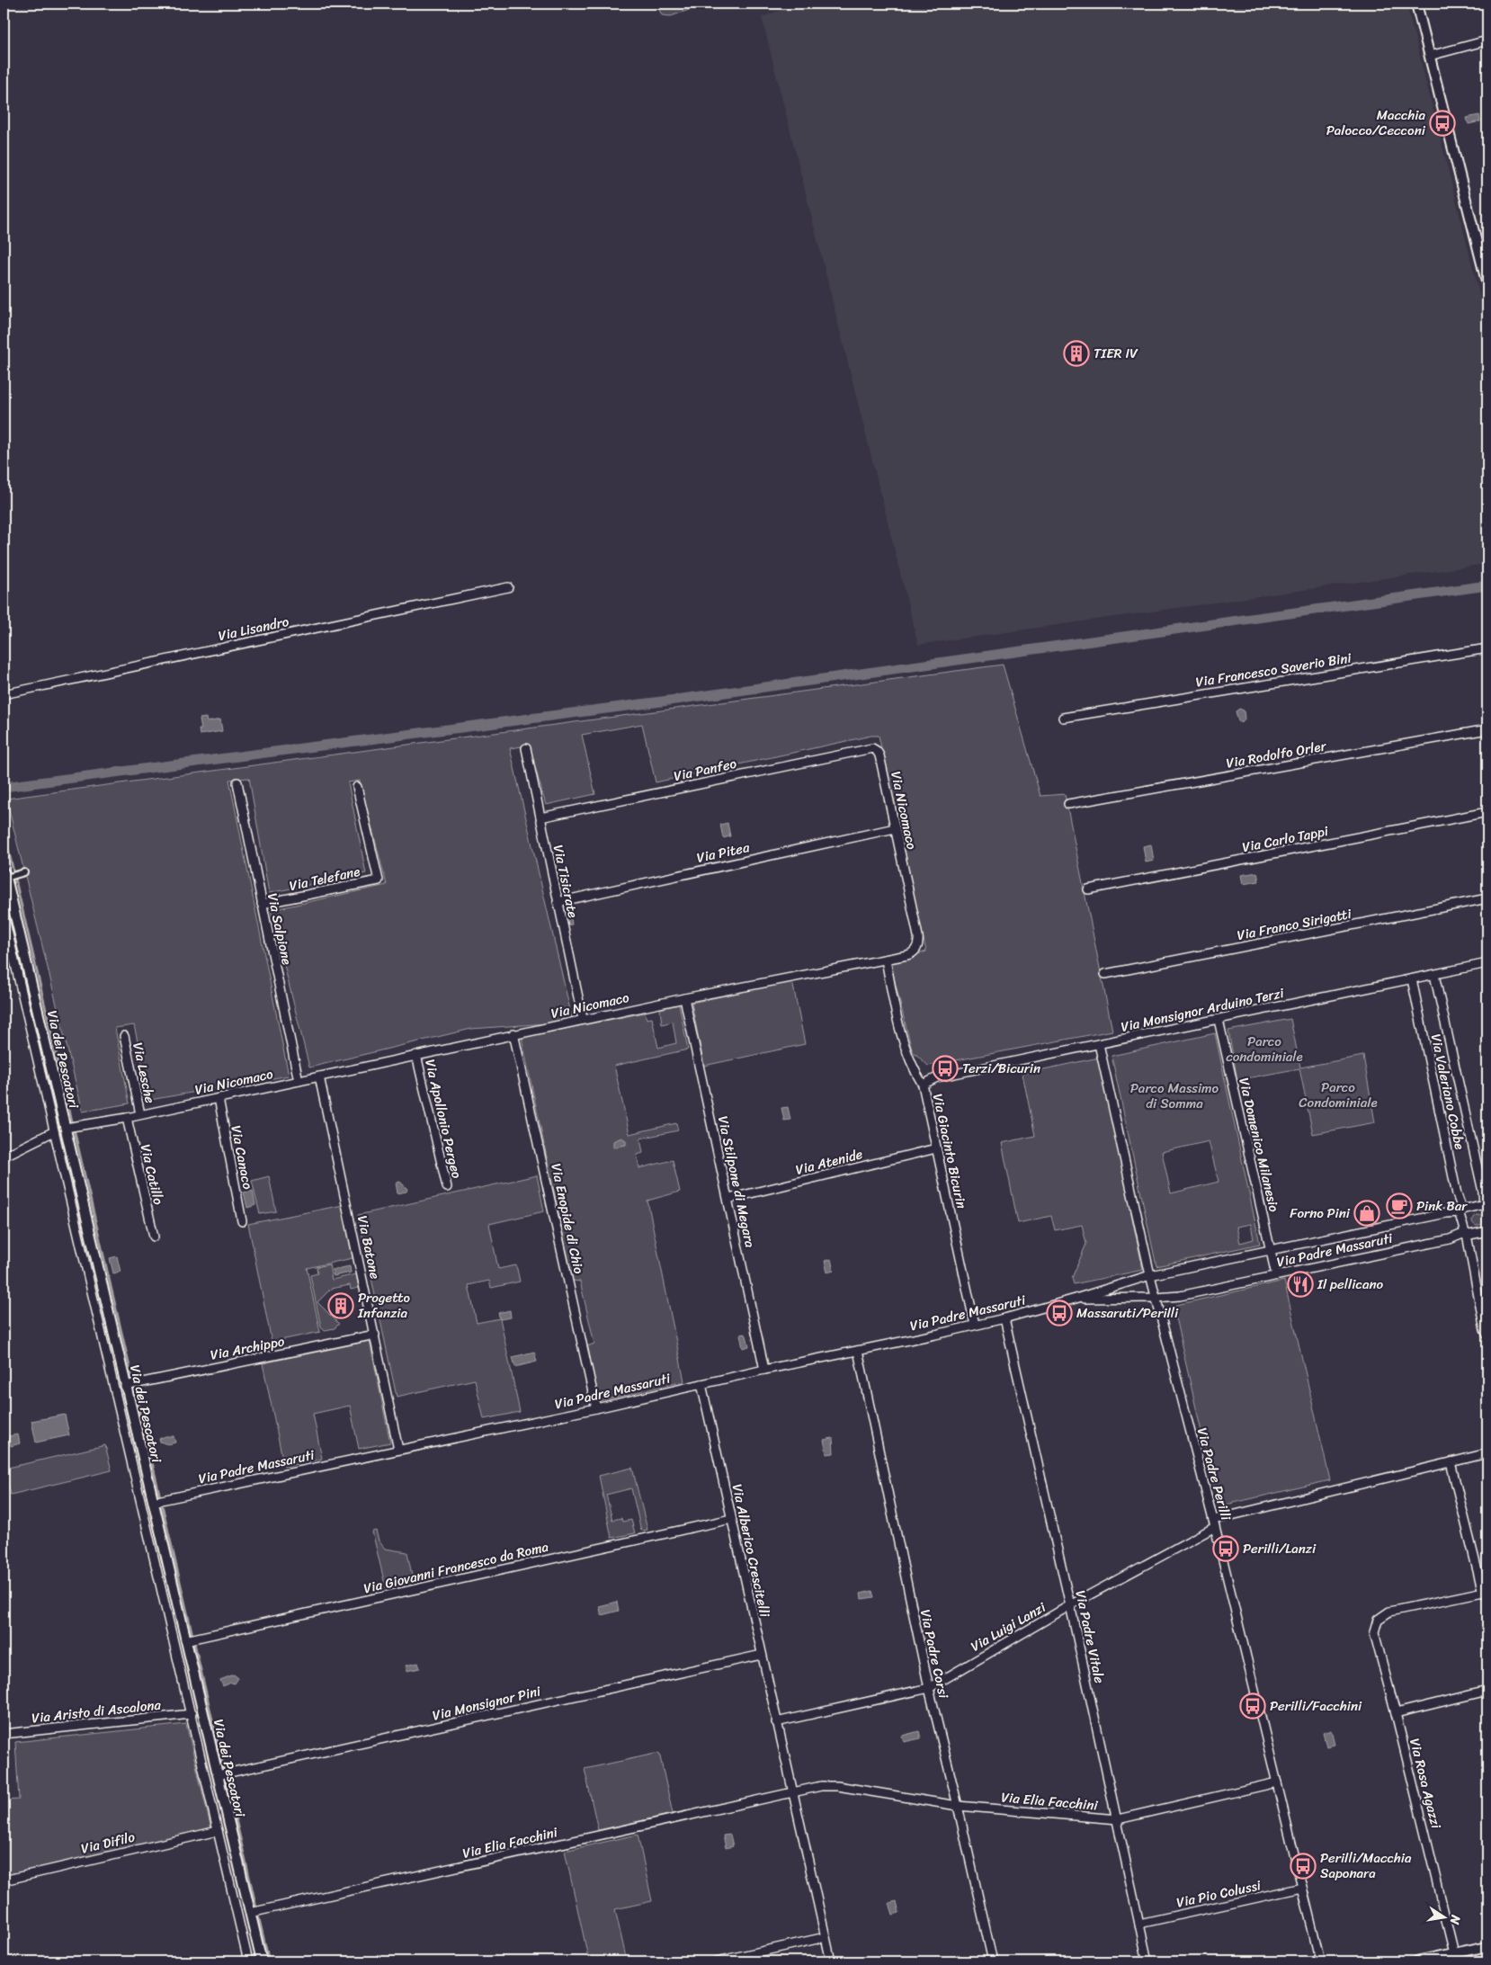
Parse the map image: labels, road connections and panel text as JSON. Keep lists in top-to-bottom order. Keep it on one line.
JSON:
{"streets":{"street":["Via Lisandro","Via Francesco Saverio Bini","Via Rodolfo Orler","Via Panfeo","Via Nicomaco","Via Carlo Tappi","Via Pitea","Via Telefane","Via Tisicrate","Via Franco Sirigatti","Via Salpione","Via Monsignor Arduino Terzi","Via dei Pescatori","Via Lesche","Via Valeriano Cobbe","Via Apollonio Pergeo","Via Domenico Milanesio","Via Giacinto Bicurin","Via Canaco","Via Atenide","Via Catillo","Via Stilpone di Megara","Via Enopide di Chio","Via Batone","Via Padre Massaruti","Via Archippo","Via Padre Perilli","Via Alberico Crescitelli","Via Giovanni Francesco da Roma","Via Luigi Lanzi","Via Padre Vitale","Via Padre Corsi","Via Monsignor Pini","Via Aristo di Ascalona","Via Rosa Agazzi","Via Elia Facchini","Via Difilo","Via Pio Colussi"]},"crossings":[["Via Panfeo","Via Nicomaco"],["Via Panfeo","Via Tisicrate"],["Via Nicomaco","Via Pitea"],["Via Nicomaco","Via Tisicrate"],["Via Nicomaco","Via Salpione"],["Via Nicomaco","Via dei Pescatori"],["Via Nicomaco","Via Lesche"],["Via Nicomaco","Via Apollonio Pergeo"],["Via Nicomaco","Via Giacinto Bicurin"],["Via Nicomaco","Via Canaco"],["Via Nicomaco","Via Catillo"],["Via Nicomaco","Via Stilpone di Megara"],["Via Nicomaco","Via Enopide di Chio"],["Via Nicomaco","Via Batone"],["Via Pitea","Via Tisicrate"],["Via Telefane","Via Salpione"],["Via Monsignor Arduino Terzi","Via Valeriano Cobbe"],["Via Monsignor Arduino Terzi","Via Domenico Milanesio"],["Via Monsignor Arduino Terzi","Via Giacinto Bicurin"],["Via Monsignor Arduino Terzi","Via Padre Perilli"],["Via dei Pescatori","Via Padre Massaruti"],["Via dei Pescatori","Via Archippo"],["Via dei Pescatori","Via Giovanni Francesco da Roma"],["Via dei Pescatori","Via Monsignor Pini"],["Via dei Pescatori","Via Aristo di Ascalona"],["Via dei Pescatori","Via Elia Facchini"],["Via dei Pescatori","Via Difilo"],["Via Valeriano Cobbe","Via Padre Massaruti"],["Via Domenico Milanesio","Via Padre Massaruti"],["Via Giacinto Bicurin","Via Atenide"],["Via Giacinto Bicurin","Via Padre Massaruti"],["Via Atenide","Via Stilpone di Megara"],["Via Stilpone di Megara","Via Padre Massaruti"],["Via Enopide di Chio","Via Padre Massaruti"],["Via Batone","Via Padre Massaruti"],["Via Batone","Via Archippo"],["Via Padre Massaruti","Via Padre Perilli"],["Via Padre Massaruti","Via Alberico Crescitelli"],["Via Padre Massaruti","Via Padre Vitale"],["Via Padre Massaruti","Via Padre Corsi"],["Via Padre Perilli","Via Luigi Lanzi"],["Via Padre Perilli","Via Elia Facchini"],["Via Padre Perilli","Via Pio Colussi"],["Via Alberico Crescitelli","Via Giovanni Francesco da Roma"],["Via Alberico Crescitelli","Via Luigi Lanzi"],["Via Alberico Crescitelli","Via Monsignor Pini"],["Via Alberico Crescitelli","Via Elia Facchini"],["Via Luigi Lanzi","Via Padre Vitale"],["Via Luigi Lanzi","Via Padre Corsi"],["Via Padre Vitale","Via Elia Facchini"],["Via Padre Vitale","Via Pio Colussi"],["Via Padre Corsi","Via Elia Facchini"]],"parks":["Parco condominiale","Parco Condominiale","Parco Massimo di Somma"],"places":{"bus stop":["Macchia Palocco/Cecconi","Terzi/Bicurin","Massaruti/Perilli","Perilli/Lanzi","Perilli/Facchini","Perilli/Macchia Saponara"],"building":["TIER IV","Progetto Infanzia"],"cafe":["Pink Bar"],"shop":["Forno Pini"],"restaurant":["Il pellicano"]},"north":"right"}
